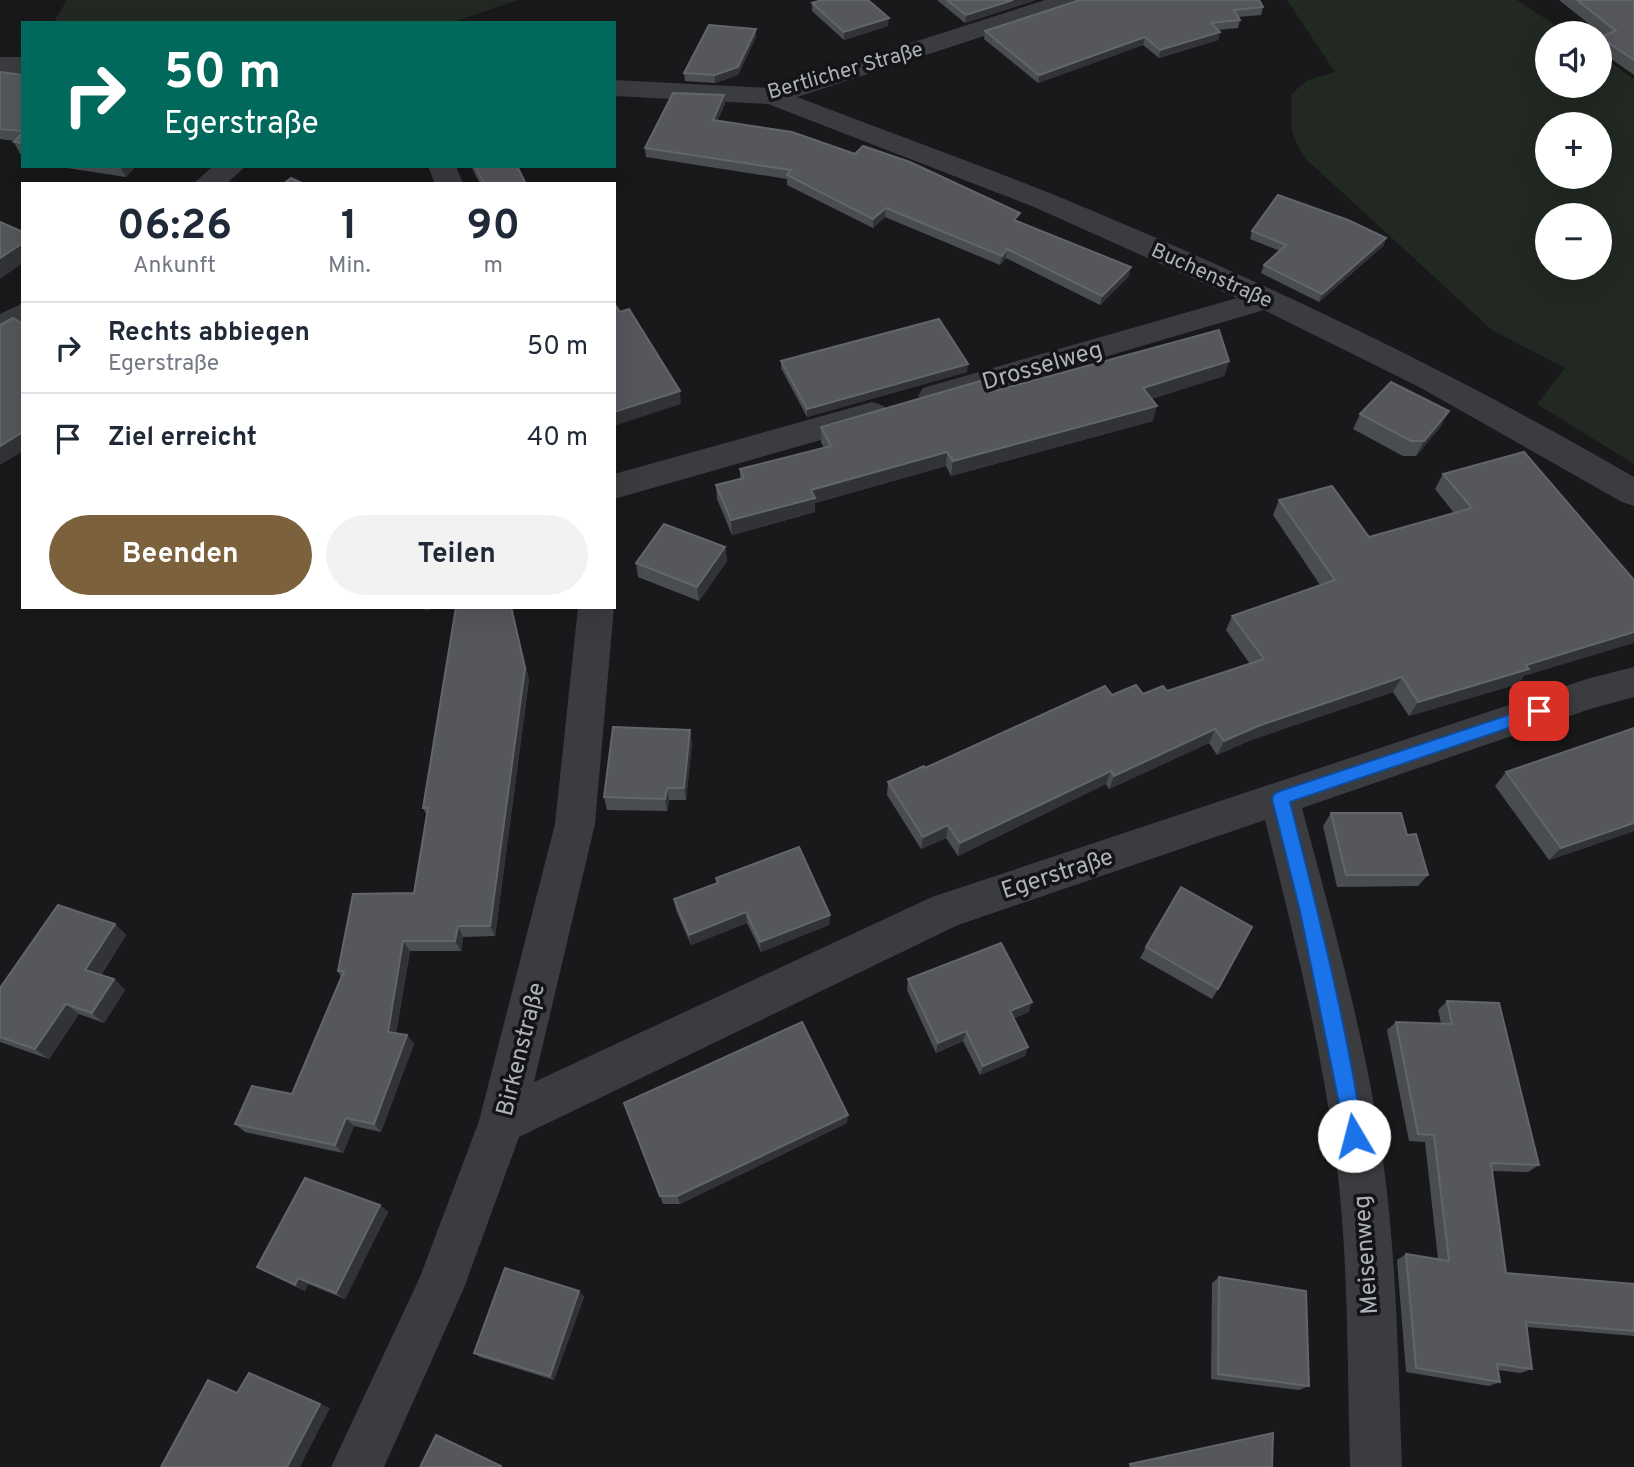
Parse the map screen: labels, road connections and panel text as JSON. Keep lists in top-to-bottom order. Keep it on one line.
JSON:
{"streets":{"street":["Bertlicher Straße","Buchenstraße","Drosselweg","Egerstraße","Birkenstraße","Meisenweg"]},"crossings":[["Bertlicher Straße","Buchenstraße"],["Buchenstraße","Drosselweg"],["Egerstraße","Birkenstraße"],["Egerstraße","Meisenweg"]],"page":{"map_buttons":["+","−"],"turn":["50 m","Egerstraße"],"eta":["06:26","Ankunft","1","Min.","90","m"],"list":[{"name":"Rechts abbiegen","note":"Egerstraße","value":"50 m"},{"name":"Ziel erreicht","value":"40 m"}],"buttons":["Beenden","Teilen"]}}
